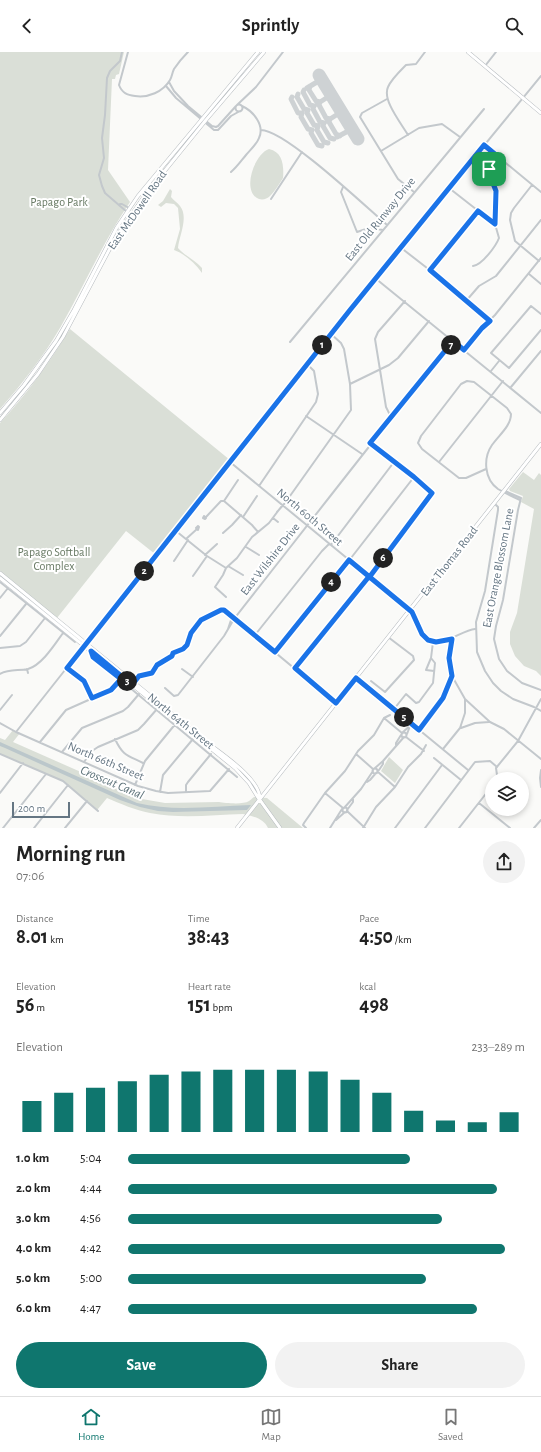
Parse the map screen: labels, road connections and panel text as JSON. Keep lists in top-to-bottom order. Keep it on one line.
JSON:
{"streets":{"main road":["East McDowell Road","East Thomas Road","North 64th Street"],"street":["East Old Runway Drive","North 60th Street","East Wilshire Drive","East Orange Blossom Lane","North 66th Street"]},"crossings":[["North 60th Street","East Wilshire Drive"],["North 60th Street","East Thomas Road"],["East Thomas Road","East Orange Blossom Lane"],["East Thomas Road","North 64th Street"],["North 64th Street","North 66th Street"]],"water":["Crosscut Canal"],"parks":["Papago Park","Papago Softball Complex"],"scale_bar":"200 m","page":{"header":"Sprintly","pins":["1","7","6","2","4","3","5"],"scale":"200 m","heading":["Morning run","07:06"],"stats":[["Distance","8.01 km"],["Time","38:43"],["Pace","4:50 /km"],["Elevation","56 m"],["Heart rate","151 bpm"],["kcal","498"]],"chart":["Elevation","233–289 m"],"list":[{"name":"1.0 km","note":"5:04"},{"name":"2.0 km","note":"4:44"},{"name":"3.0 km","note":"4:56"},{"name":"4.0 km","note":"4:42"},{"name":"5.0 km","note":"5:00"},{"name":"6.0 km","note":"4:47"}],"buttons":["Save","Share"],"tabs":["Home","Map","Saved"]}}
